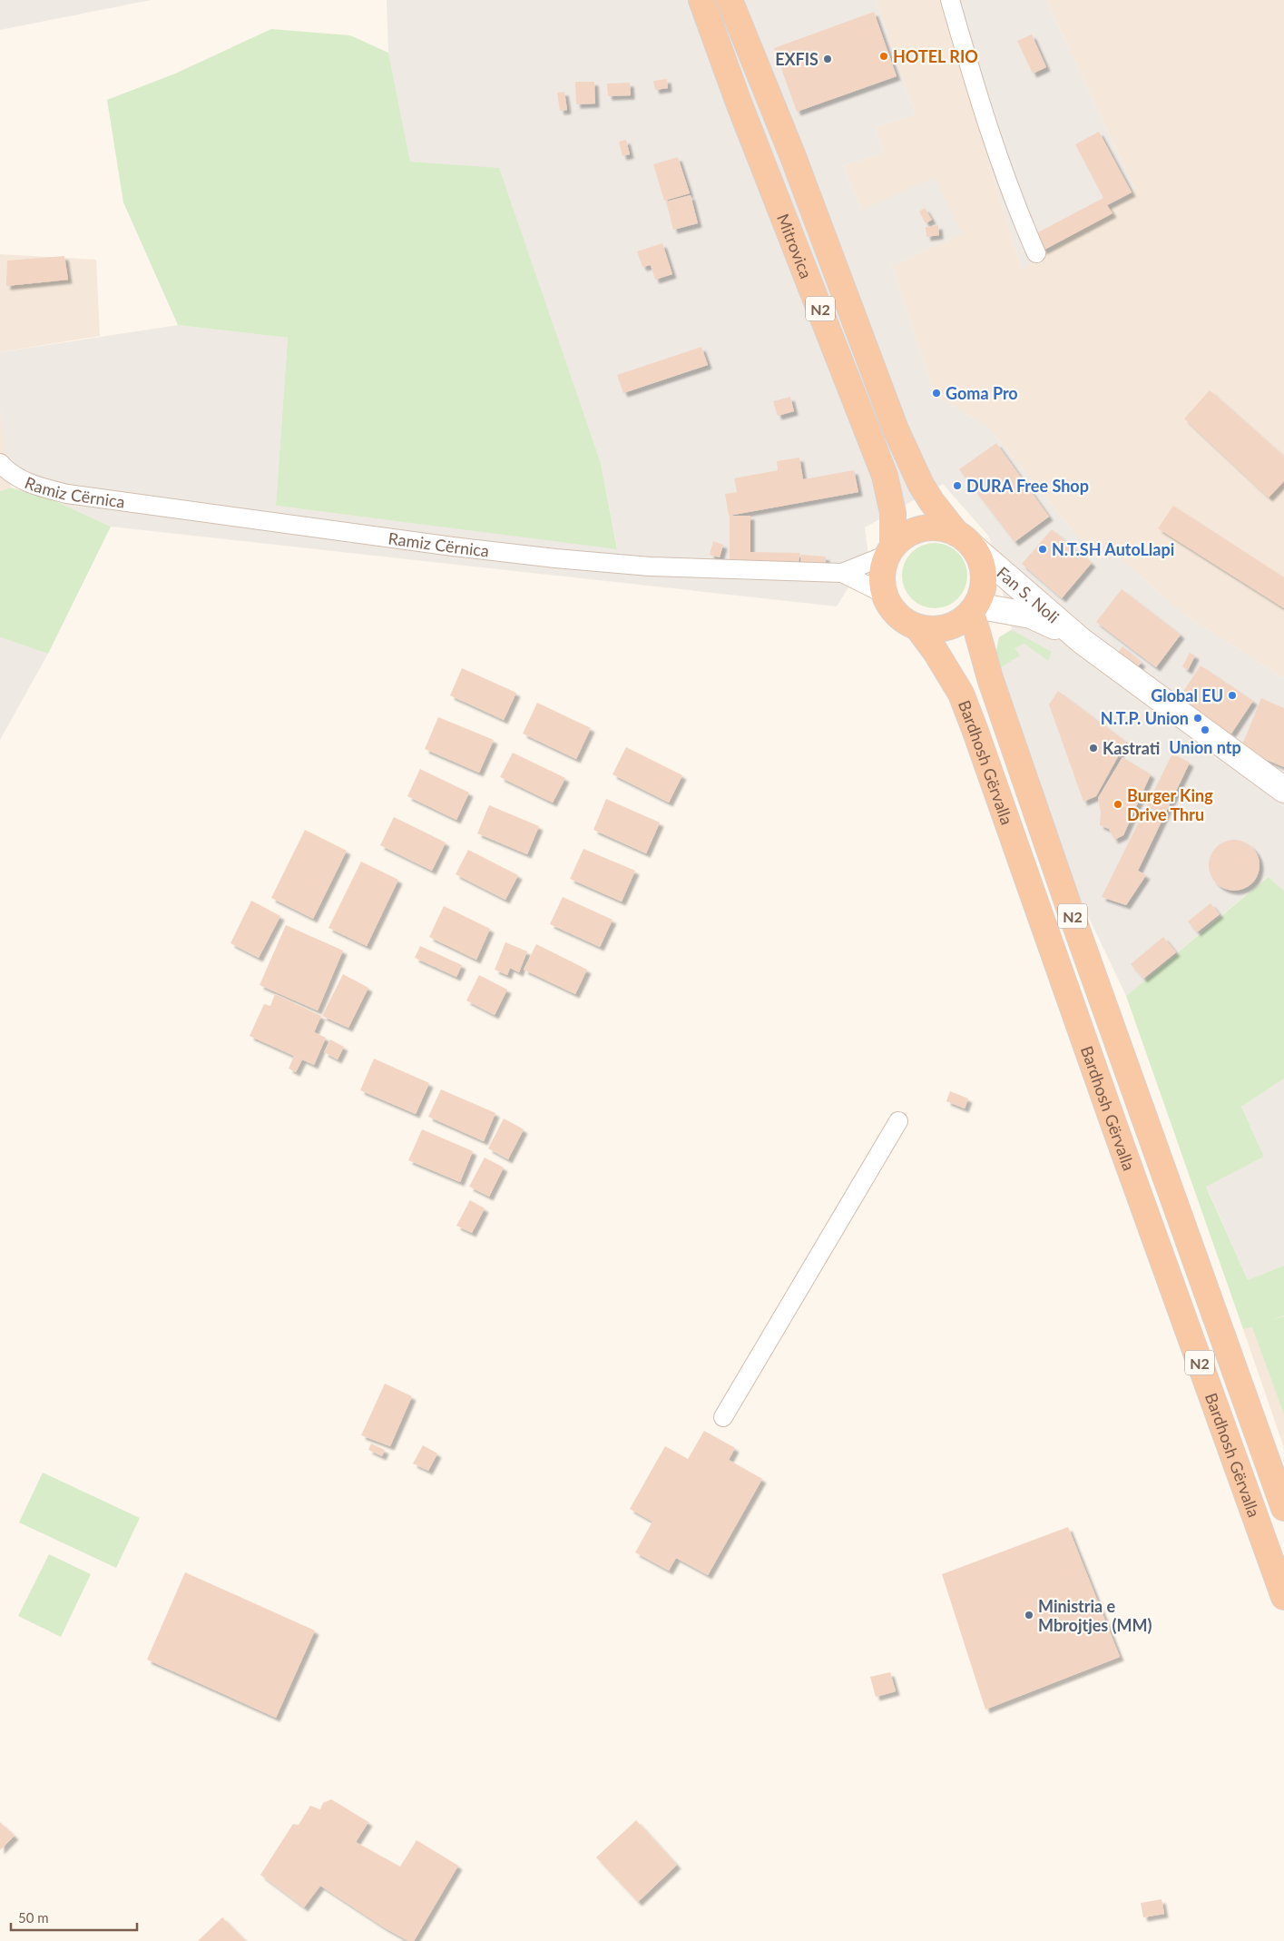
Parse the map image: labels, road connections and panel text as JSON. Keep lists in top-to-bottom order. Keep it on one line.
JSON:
{"streets":{"highway":["Mitrovica","N2","Bardhosh Gërvalla"],"main road":["Fan S. Noli"],"street":["Ramiz Cërnica"]},"crossings":[["Mitrovica","N2"],["Mitrovica","Ramiz Cërnica"],["Mitrovica","Fan S. Noli"],["Mitrovica","Bardhosh Gërvalla"],["N2","Ramiz Cërnica"],["N2","Fan S. Noli"],["N2","Bardhosh Gërvalla"],["Ramiz Cërnica","Fan S. Noli"],["Ramiz Cërnica","Bardhosh Gërvalla"],["Fan S. Noli","Bardhosh Gërvalla"]],"places":["HOTEL RIO","EXFIS","Goma Pro","DURA Free Shop","N.T.SH AutoLlapi","Global EU","N.T.P. Union","Union ntp","Kastrati","Burger King Drive Thru","Ministria e Mbrojtjes (MM)"],"scale_bar":"50 m"}
